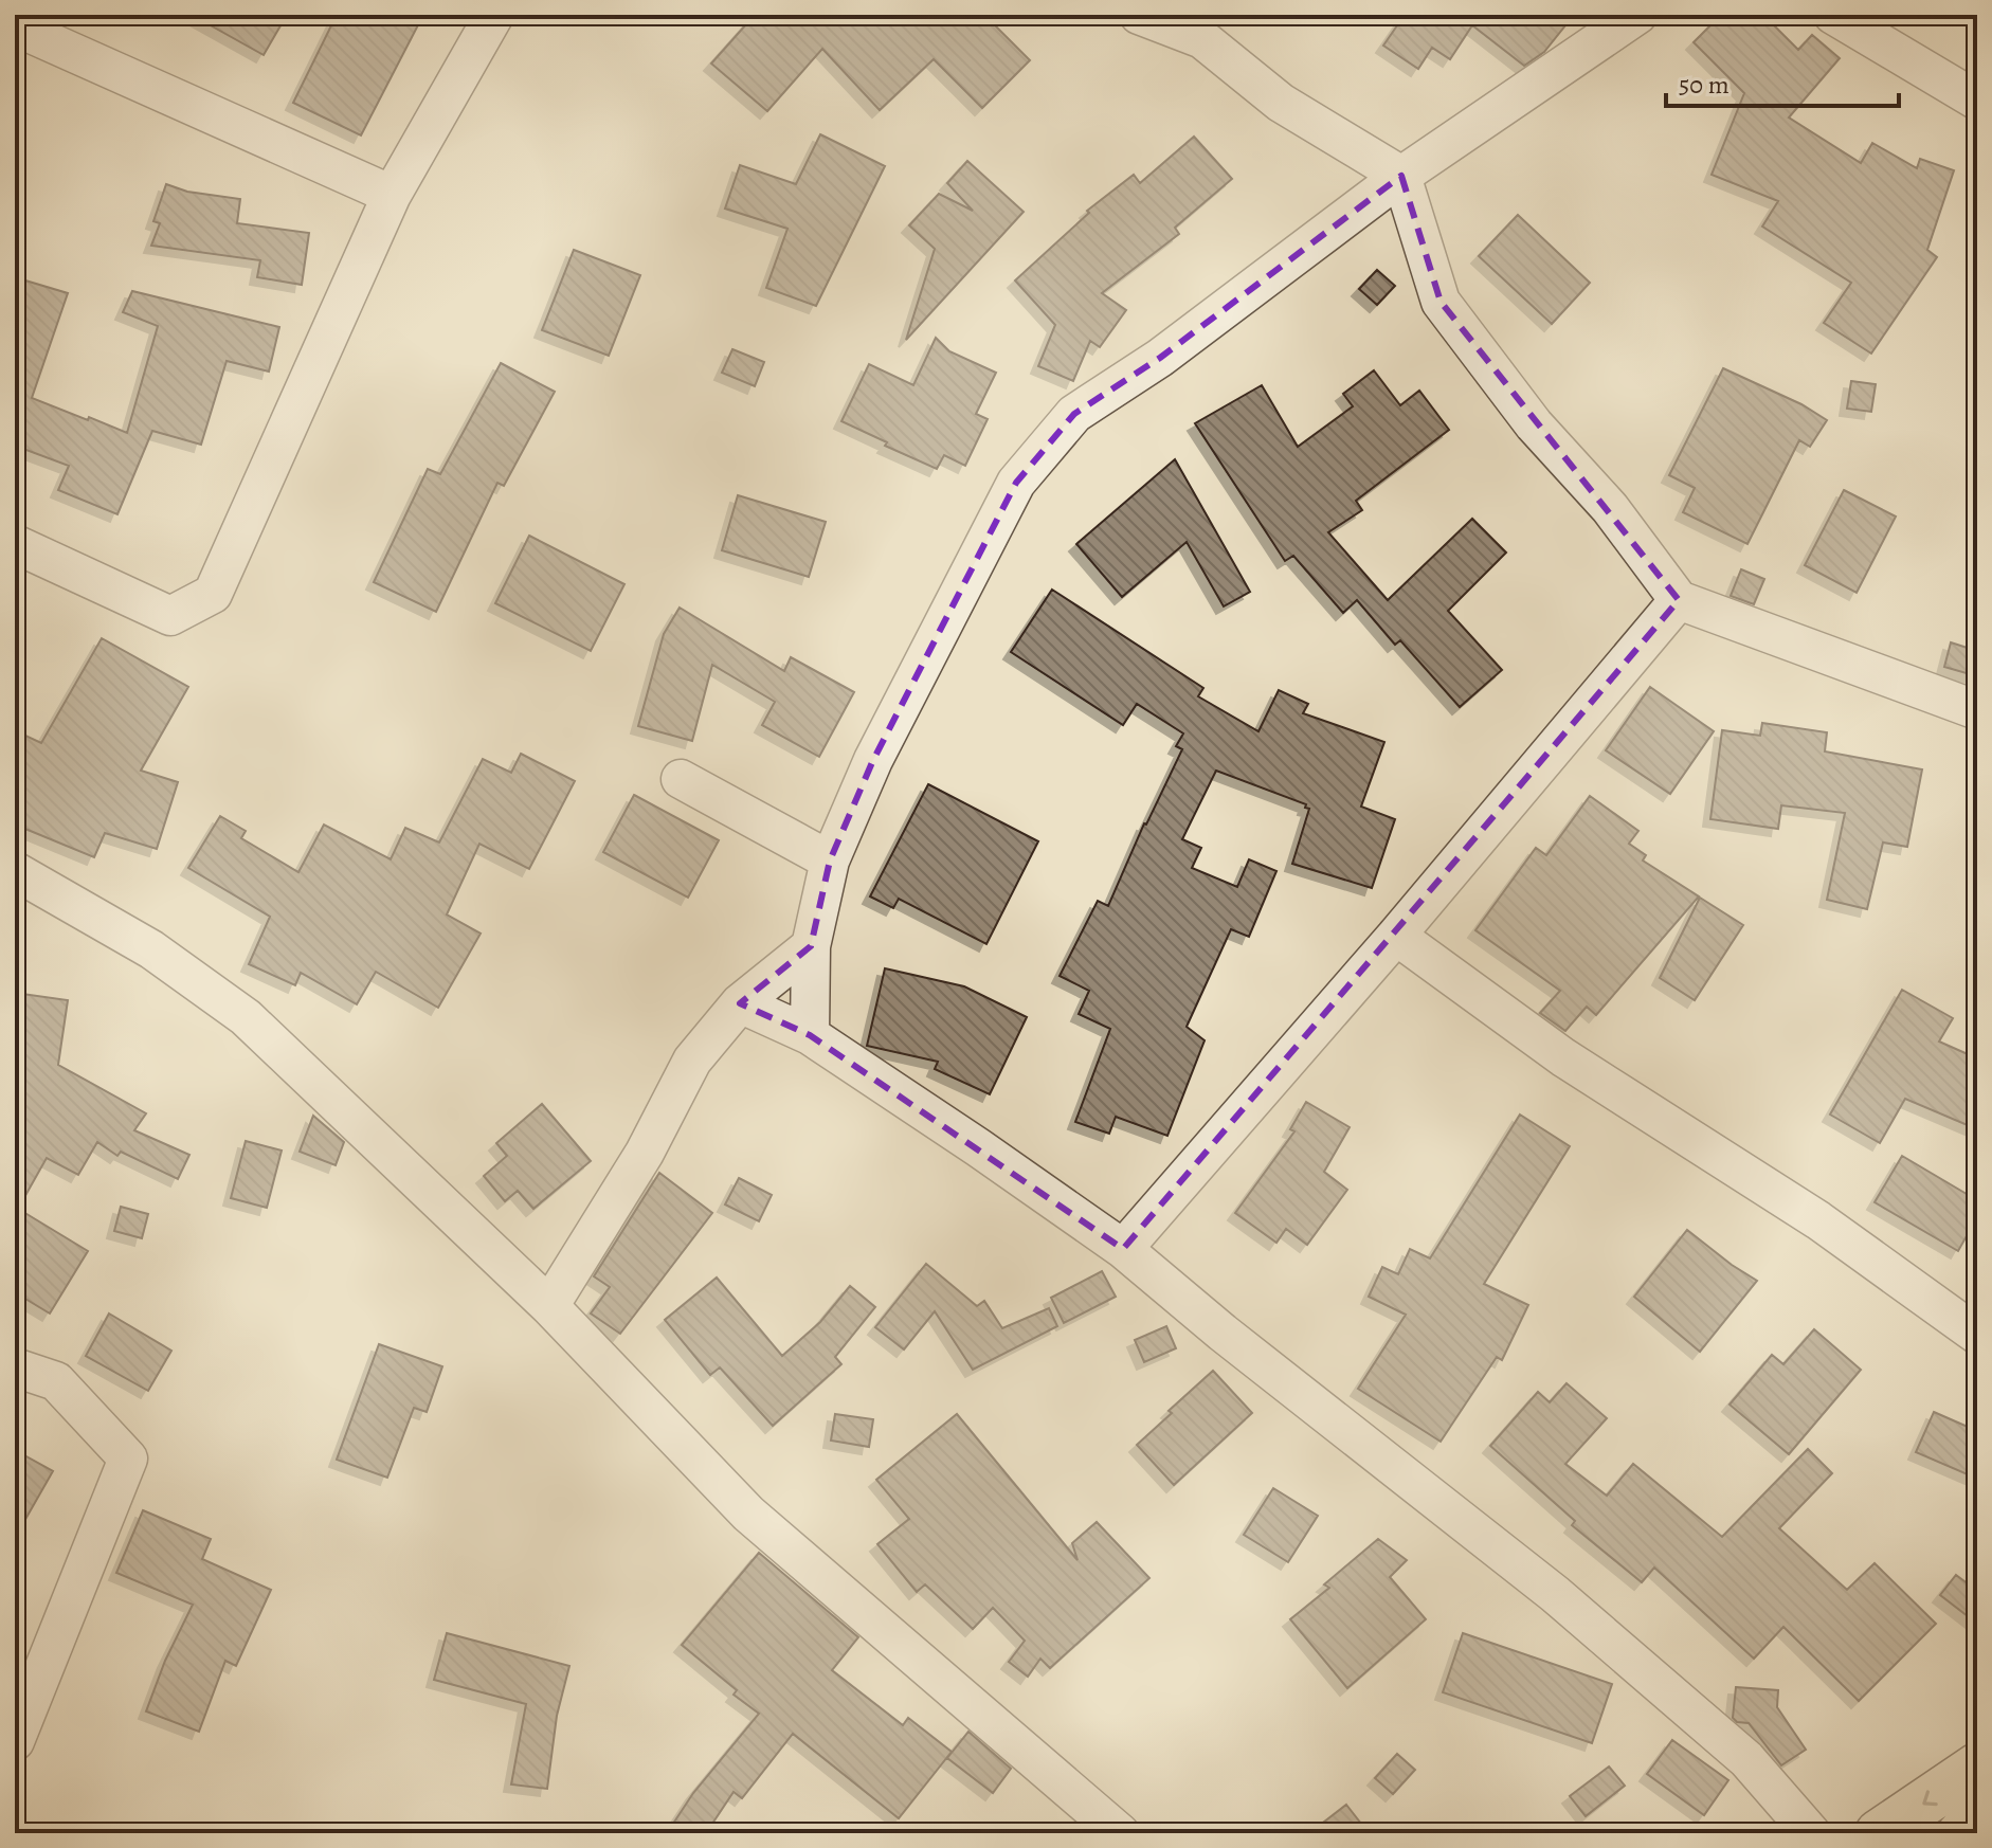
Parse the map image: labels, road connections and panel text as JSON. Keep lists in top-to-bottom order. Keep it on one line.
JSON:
{"scale_bar":"50 m"}
